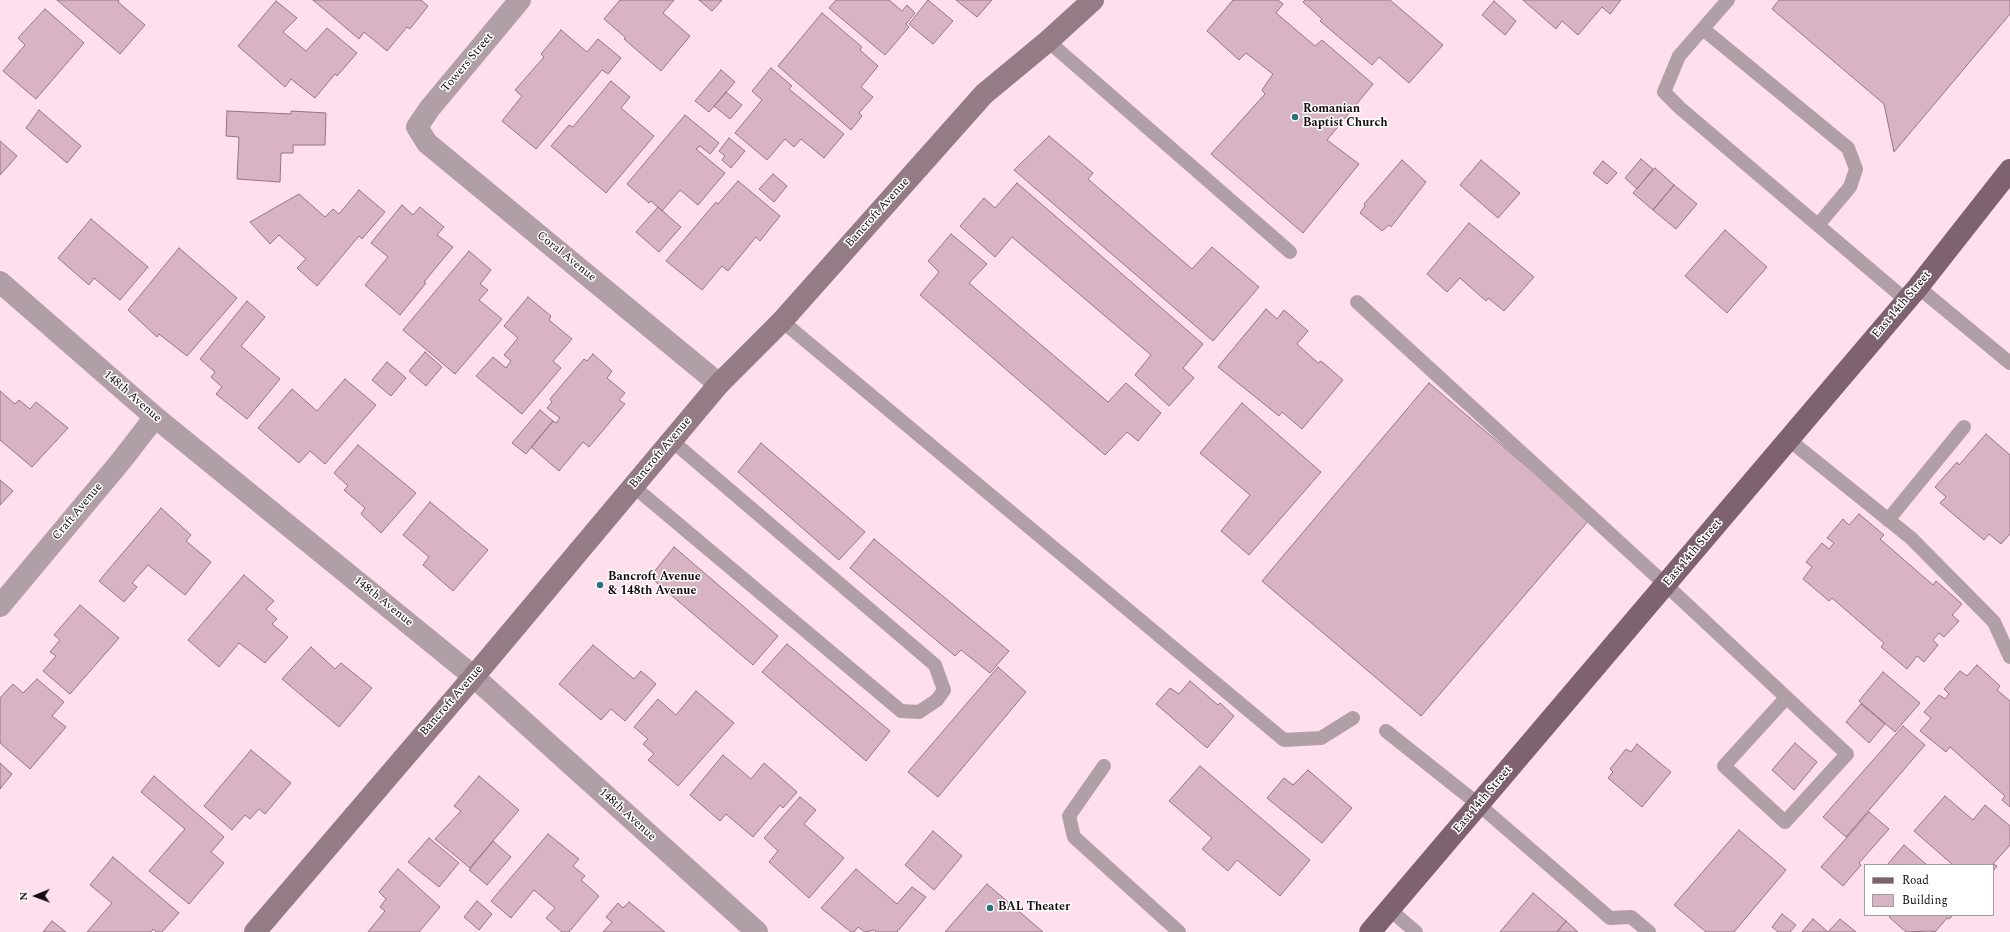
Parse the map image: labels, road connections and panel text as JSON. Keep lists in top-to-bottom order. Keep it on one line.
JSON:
{"streets":{"main road":["Bancroft Avenue","East 14th Street"],"street":["Towers Street","Coral Avenue","148th Avenue","Craft Avenue"]},"crossings":[["Towers Street","Coral Avenue"],["Bancroft Avenue","Coral Avenue"],["Bancroft Avenue","148th Avenue"],["148th Avenue","Craft Avenue"]],"places":["Romanian Baptist Church","Bancroft Avenue & 148th Avenue","BAL Theater"],"legend":["Road","Building"],"north":"left"}
